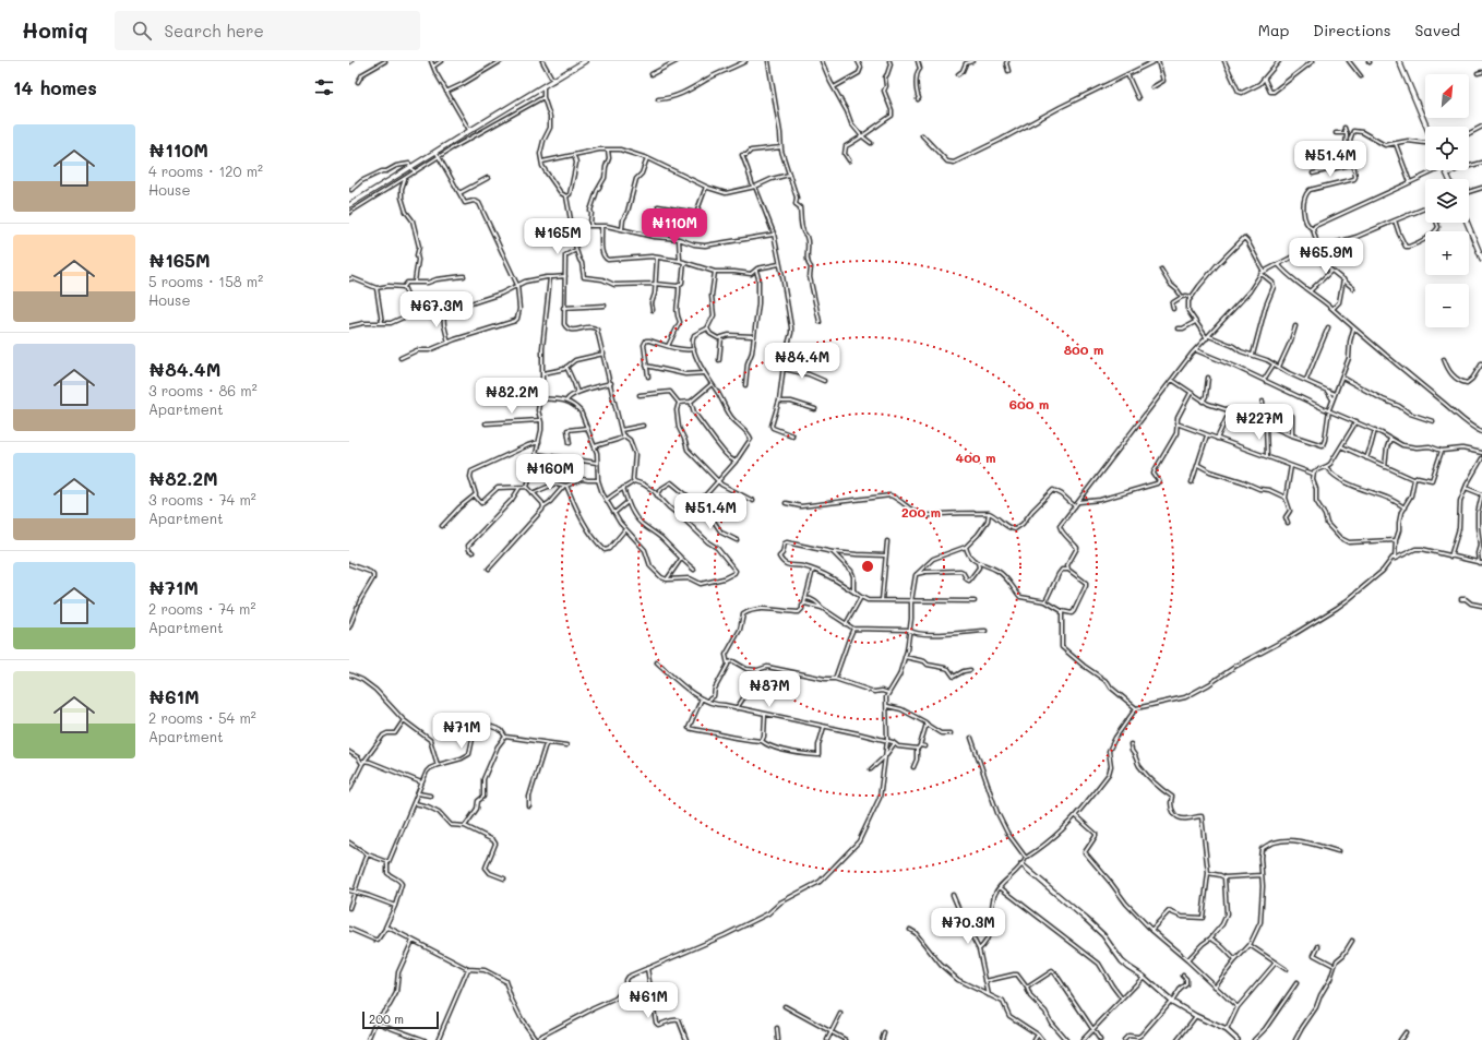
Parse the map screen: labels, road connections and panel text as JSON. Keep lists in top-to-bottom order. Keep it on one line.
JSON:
{"scale_bar":"200 m","north":"top right","page":{"header":"Homiq","search":"Search here","nav":["Map","Directions","Saved"],"heading":"14 homes","map_buttons":["+","−"],"list":[{"name":"₦110M","note":"4 rooms · 120 m² · House"},{"name":"₦165M","note":"5 rooms · 158 m² · House"},{"name":"₦84.4M","note":"3 rooms · 86 m² · Apartment"},{"name":"₦82.2M","note":"3 rooms · 74 m² · Apartment"},{"name":"₦71M","note":"2 rooms · 74 m² · Apartment"},{"name":"₦61M","note":"2 rooms · 54 m² · Apartment"}],"price":["₦51.4M","₦110M","₦165M","₦65.9M","₦67.3M","₦84.4M","₦82.2M","₦227M","₦160M","₦51.4M","₦87M","₦71M","₦70.3M","₦61M"],"scale":"200 m"},"rings":["800 m","600 m","400 m","200 m"]}
